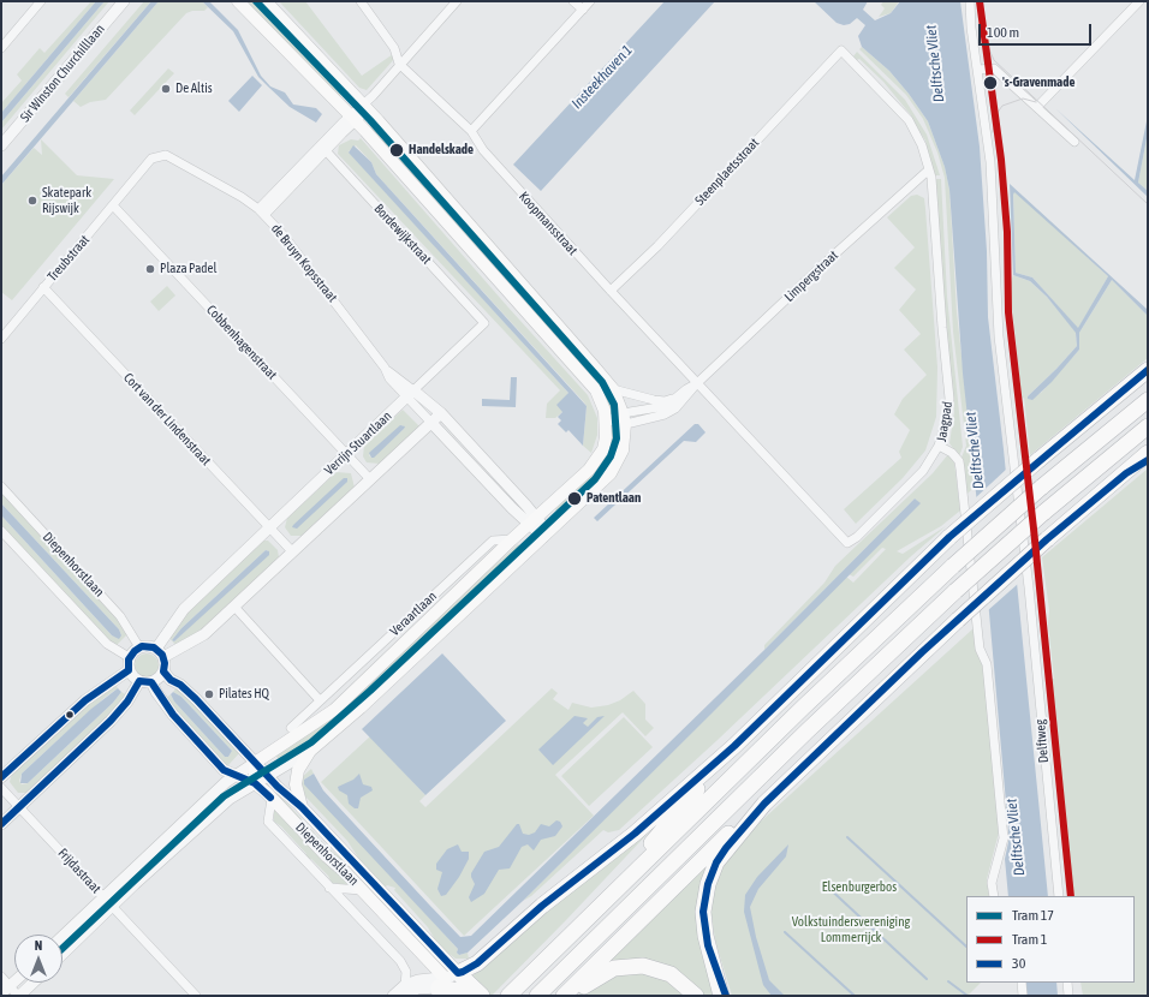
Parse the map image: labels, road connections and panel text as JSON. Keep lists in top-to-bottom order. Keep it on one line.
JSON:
{"streets":{"main road":["Diepenhorstlaan","Veraartlaan"],"street":["Sir Winston Churchilllaan","Steenplaetsstraat","Koopmansstraat","Bordewijkstraat","Treubstraat","de Bruyn Kopsstraat","Limpergstraat","Cobbenhagenstraat","Cort van der Lindenstraat","Jaagpad","Verrijn Stuartlaan","Delftweg","Frijdastraat"]},"crossings":[["Steenplaetsstraat","Koopmansstraat"],["Steenplaetsstraat","Jaagpad"],["Koopmansstraat","Limpergstraat"],["Koopmansstraat","Jaagpad"],["Bordewijkstraat","Verrijn Stuartlaan"],["Treubstraat","de Bruyn Kopsstraat"],["Treubstraat","Cobbenhagenstraat"],["Treubstraat","Cort van der Lindenstraat"],["de Bruyn Kopsstraat","Verrijn Stuartlaan"],["de Bruyn Kopsstraat","Veraartlaan"],["Limpergstraat","Jaagpad"],["Limpergstraat","Veraartlaan"],["Cobbenhagenstraat","Verrijn Stuartlaan"],["Cort van der Lindenstraat","Verrijn Stuartlaan"],["Verrijn Stuartlaan","Diepenhorstlaan"],["Diepenhorstlaan","Veraartlaan"],["Veraartlaan","Frijdastraat"]],"water":["Delftsche Vliet","Insteekhaven 1"],"parks":["Elsenburgerbos","Volkstuindersvereniging Lommerrijck"],"places":["'s-Gravenmade","De Altis","Handelskade","Skatepark Rijswijk","Plaza Padel","Patentlaan","Pilates HQ"],"lines":["tram line 17","tram line 1","transit line 30"],"legend":["Tram 17","Tram 1","30"],"scale_bar":"100 m","north":"top"}
